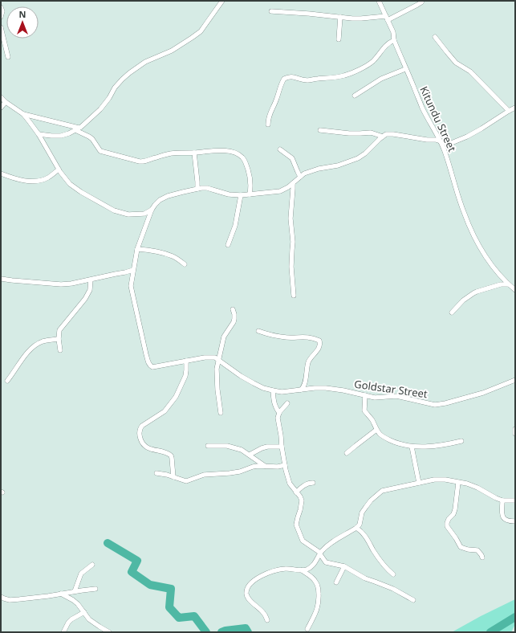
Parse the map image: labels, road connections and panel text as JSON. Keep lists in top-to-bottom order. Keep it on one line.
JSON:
{"streets":{"street":["Kitundu Street","Goldstar Street"]},"north":"top"}
